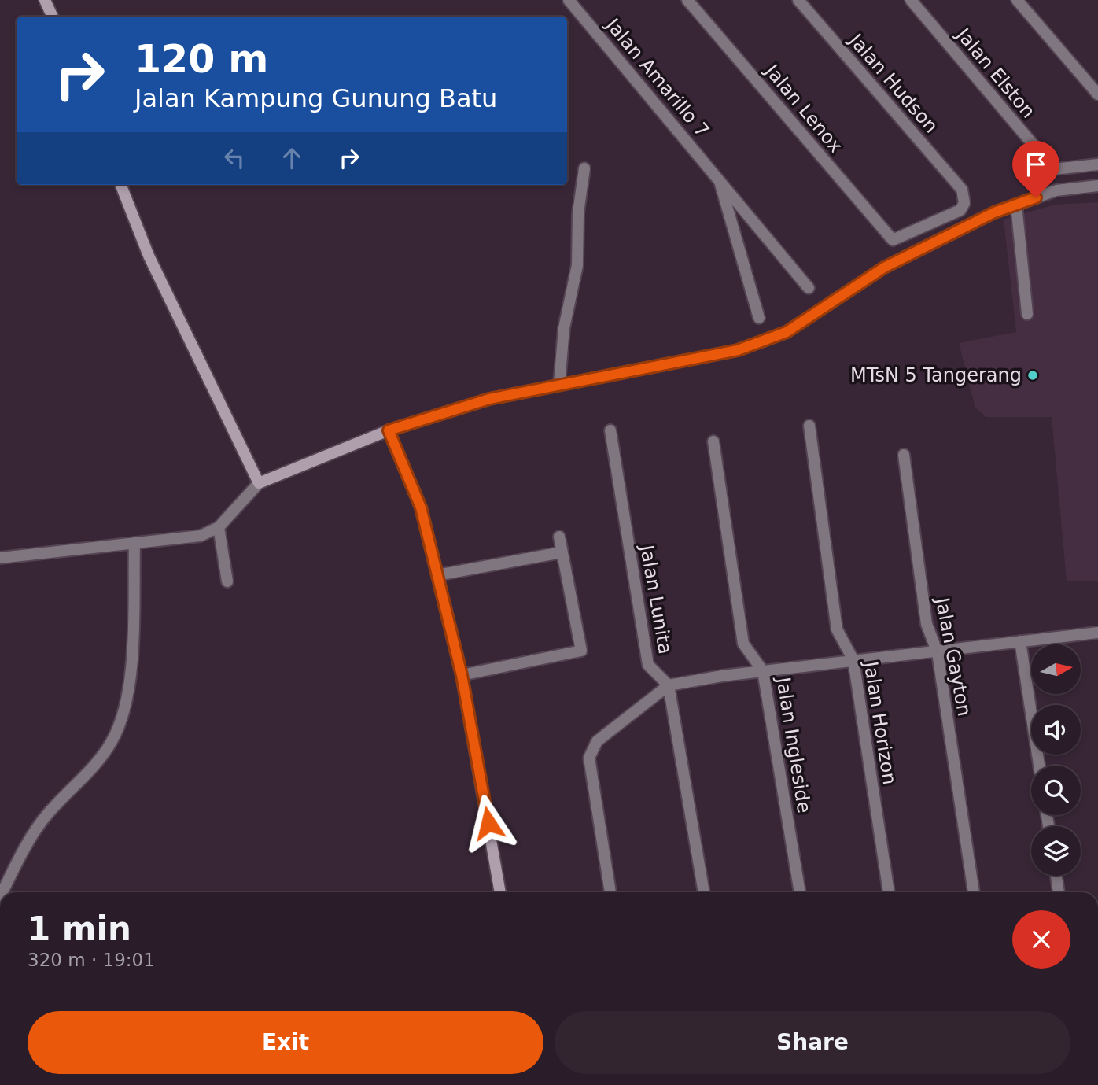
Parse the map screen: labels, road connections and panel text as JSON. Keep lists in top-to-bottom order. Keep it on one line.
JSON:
{"streets":{"street":["Jalan Elston","Jalan Amarillo 7","Jalan Hudson","Jalan Lenox","Jalan Lunita","Jalan Gayton","Jalan Horizon","Jalan Ingleside"]},"crossings":[["Jalan Hudson","Jalan Lenox"]],"places":["MTsN 5 Tangerang"],"north":"right","page":{"turn":["120 m","Jalan Kampung Gunung Batu"],"heading":["1 min","320 m · 19:01"],"buttons":["Exit","Share"]}}
